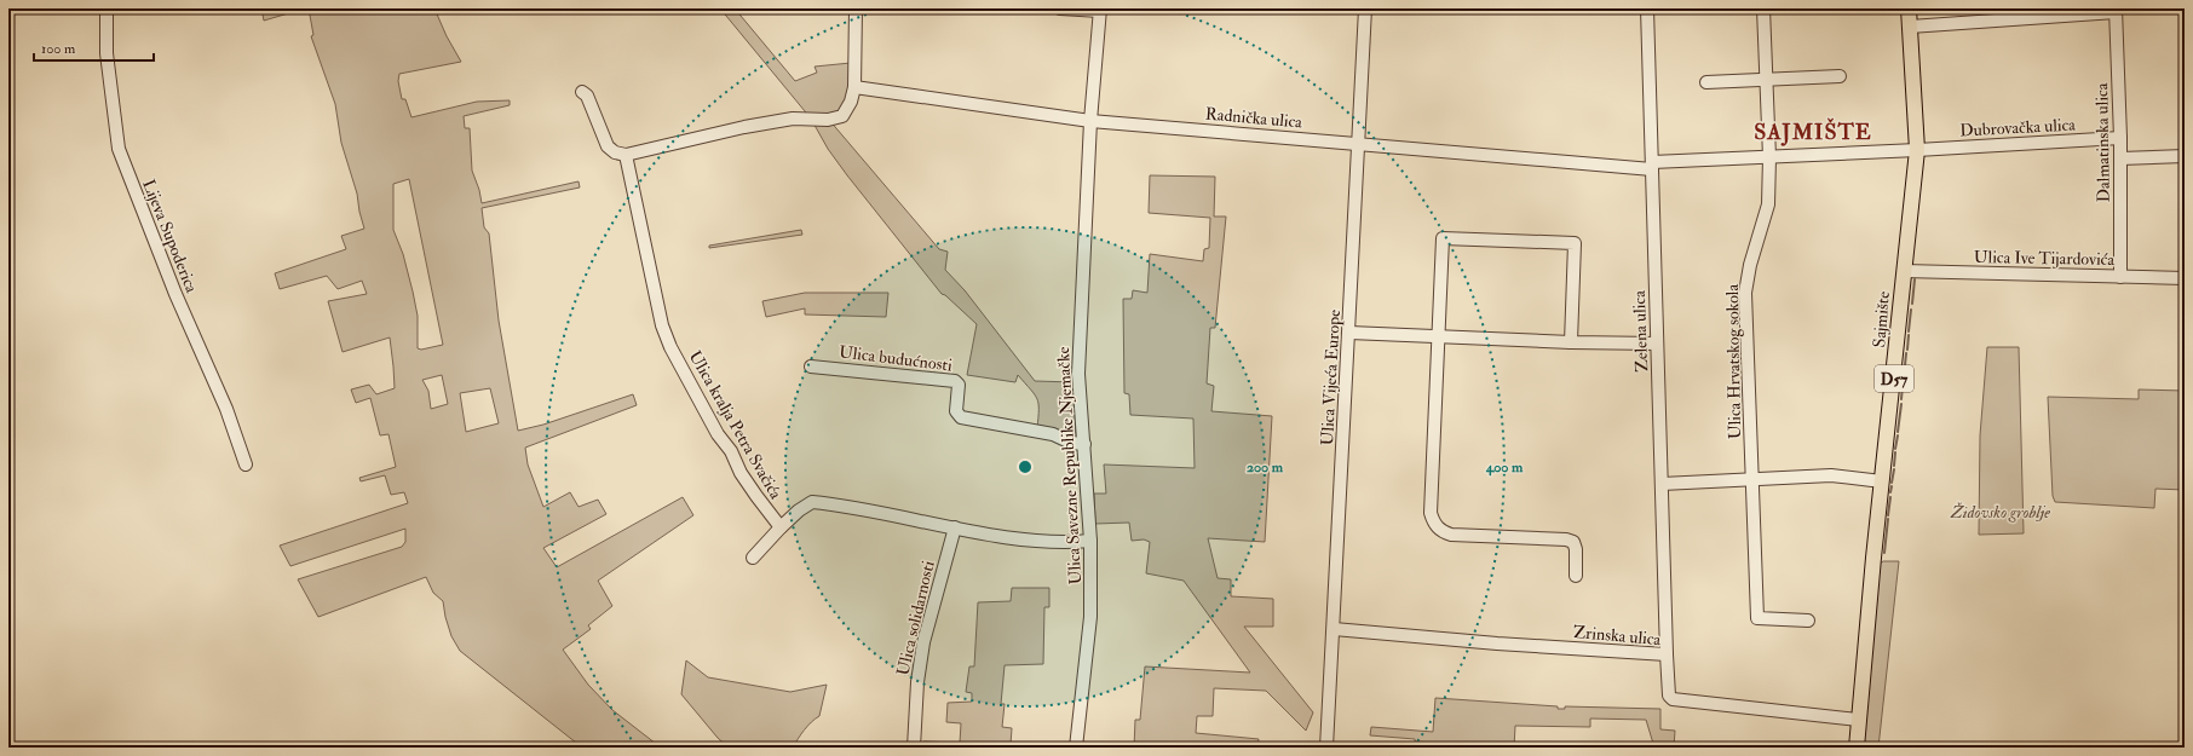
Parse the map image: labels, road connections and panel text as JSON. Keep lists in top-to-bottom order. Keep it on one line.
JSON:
{"streets":{"main road":["Sajmište","D57"],"street":["Radnička ulica","Dubrovačka ulica","Dalmatinska ulica","Lijeva Supoderica","Ulica Ive Tijardovića","Zelena ulica","Ulica budućnosti","Ulica Hrvatskog sokola","Ulica Vijeća Europe","Ulica kralja Petra Svačića","Ulica Savezne Republike Njemačke","Ulica solidarnosti","Zrinska ulica"]},"crossings":[["Radnička ulica","Dubrovačka ulica"],["Radnička ulica","Sajmište"],["Radnička ulica","Zelena ulica"],["Radnička ulica","Ulica Hrvatskog sokola"],["Radnička ulica","Ulica Vijeća Europe"],["Radnička ulica","Ulica Savezne Republike Njemačke"],["Dubrovačka ulica","Dalmatinska ulica"],["Dubrovačka ulica","Sajmište"],["Dalmatinska ulica","Ulica Ive Tijardovića"],["Ulica Ive Tijardovića","Sajmište"],["Sajmište","Zrinska ulica"],["Zelena ulica","Zrinska ulica"],["Ulica budućnosti","Ulica Savezne Republike Njemačke"],["Ulica Vijeća Europe","Zrinska ulica"],["Ulica kralja Petra Svačića","Ulica Savezne Republike Njemačke"],["Ulica kralja Petra Svačića","Ulica solidarnosti"]],"districts":["SAJMIŠTE"],"parks":["Židovsko groblje"],"scale_bar":"100 m","rings":["200 m","400 m"]}
